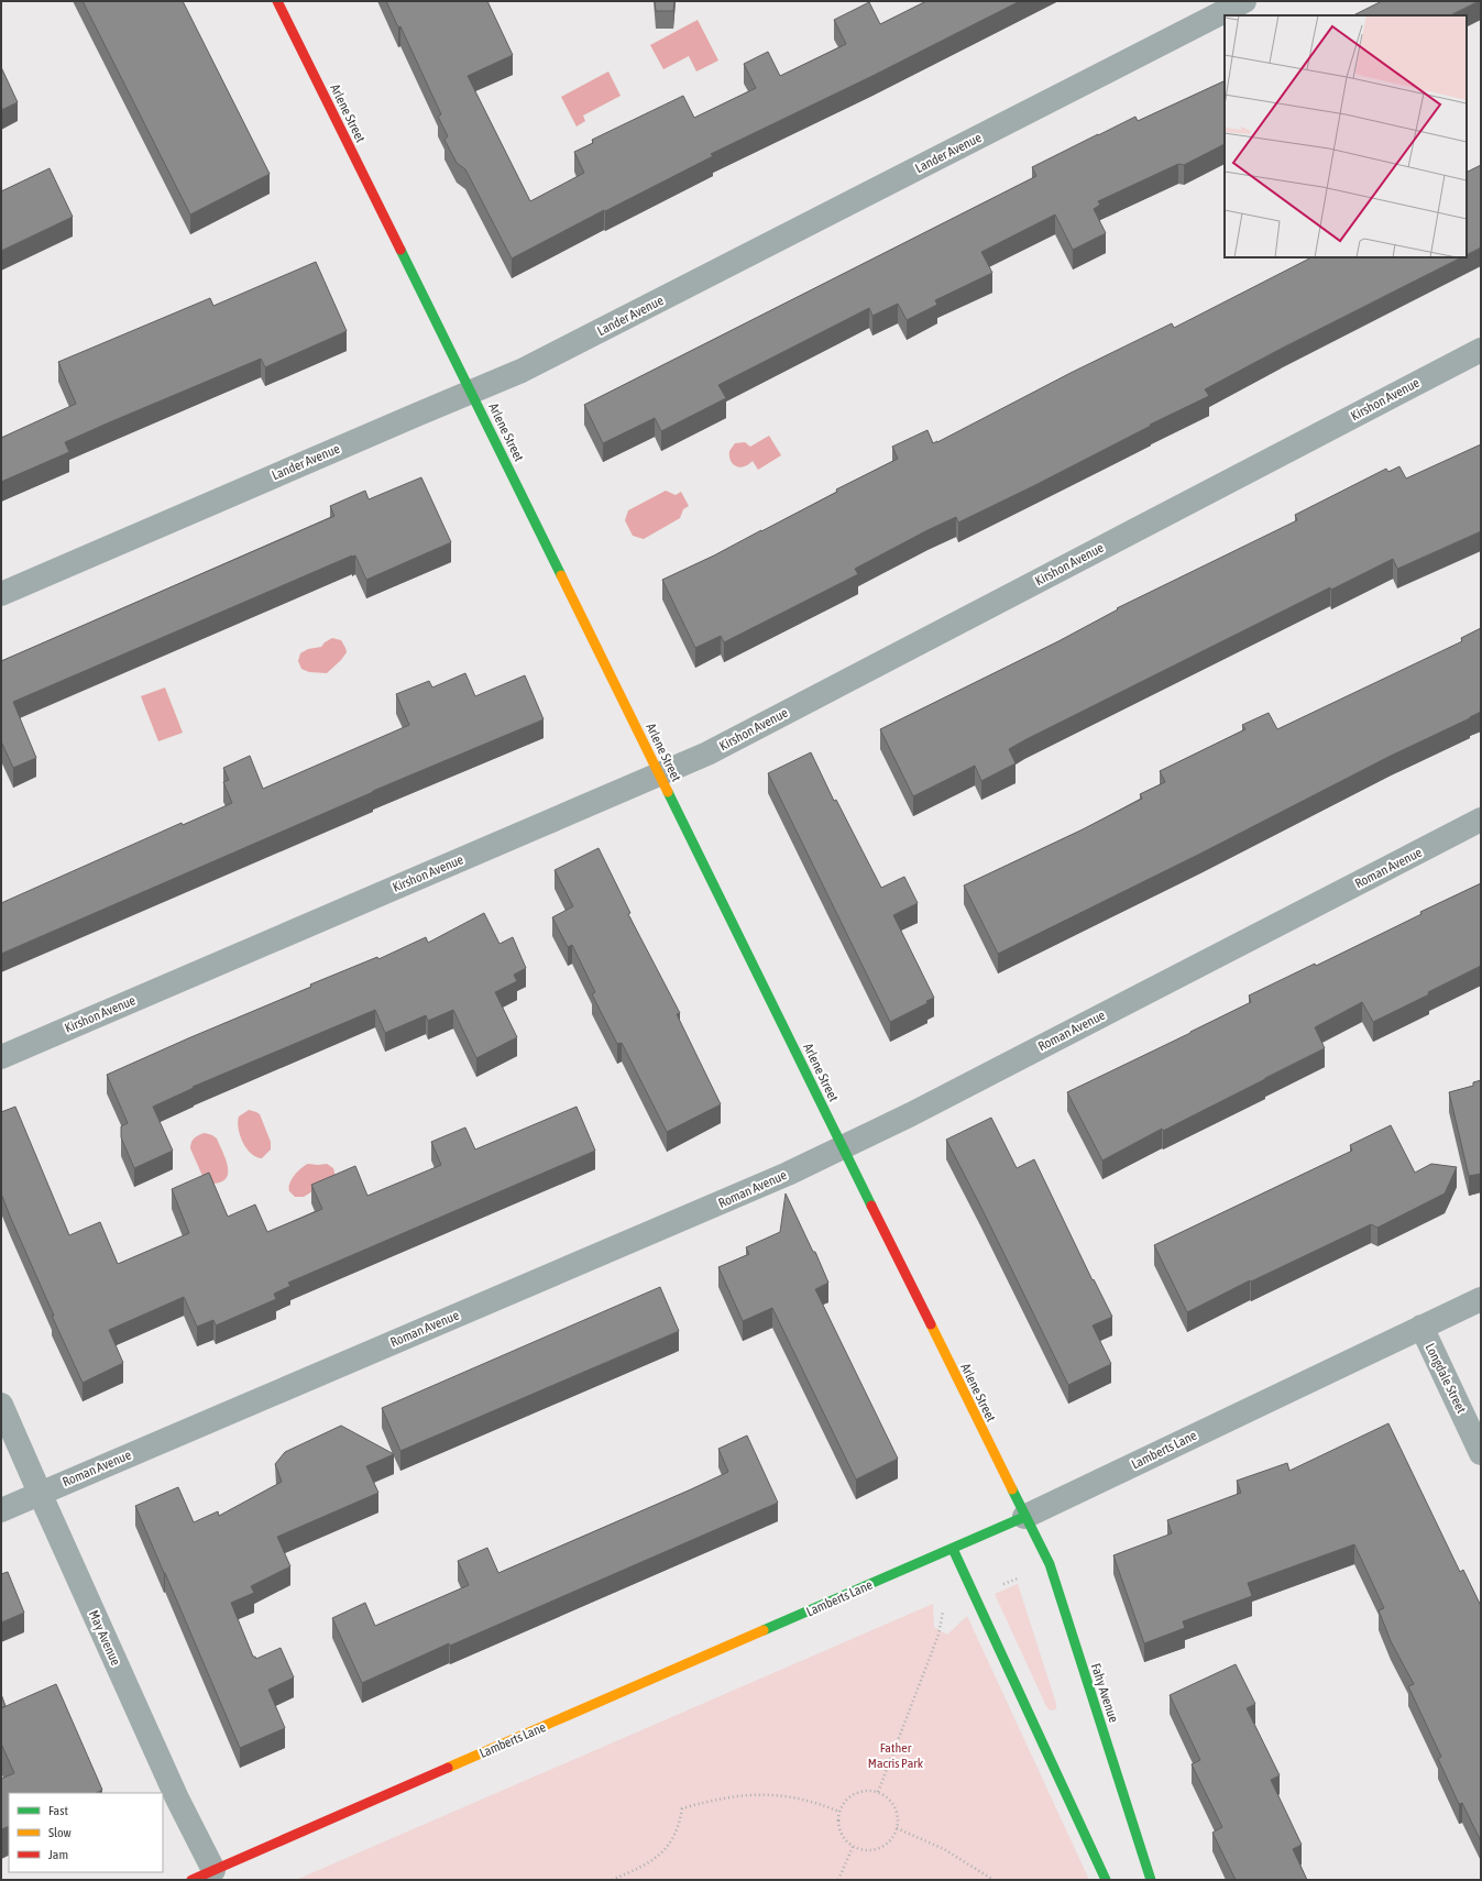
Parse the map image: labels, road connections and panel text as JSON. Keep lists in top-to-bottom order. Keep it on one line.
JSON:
{"streets":{"street":["Arlene Street","Lander Avenue","Kirshon Avenue","Roman Avenue","Longdale Street","Lamberts Lane","May Avenue","Fahy Avenue"]},"crossings":[["Arlene Street","Lander Avenue"],["Arlene Street","Kirshon Avenue"],["Arlene Street","Roman Avenue"],["Arlene Street","Lamberts Lane"],["Arlene Street","Fahy Avenue"],["Roman Avenue","May Avenue"],["Longdale Street","Lamberts Lane"],["Lamberts Lane","May Avenue"],["Lamberts Lane","Fahy Avenue"]],"parks":["Father Macris Park"],"legend":["Fast","Slow","Jam"]}
